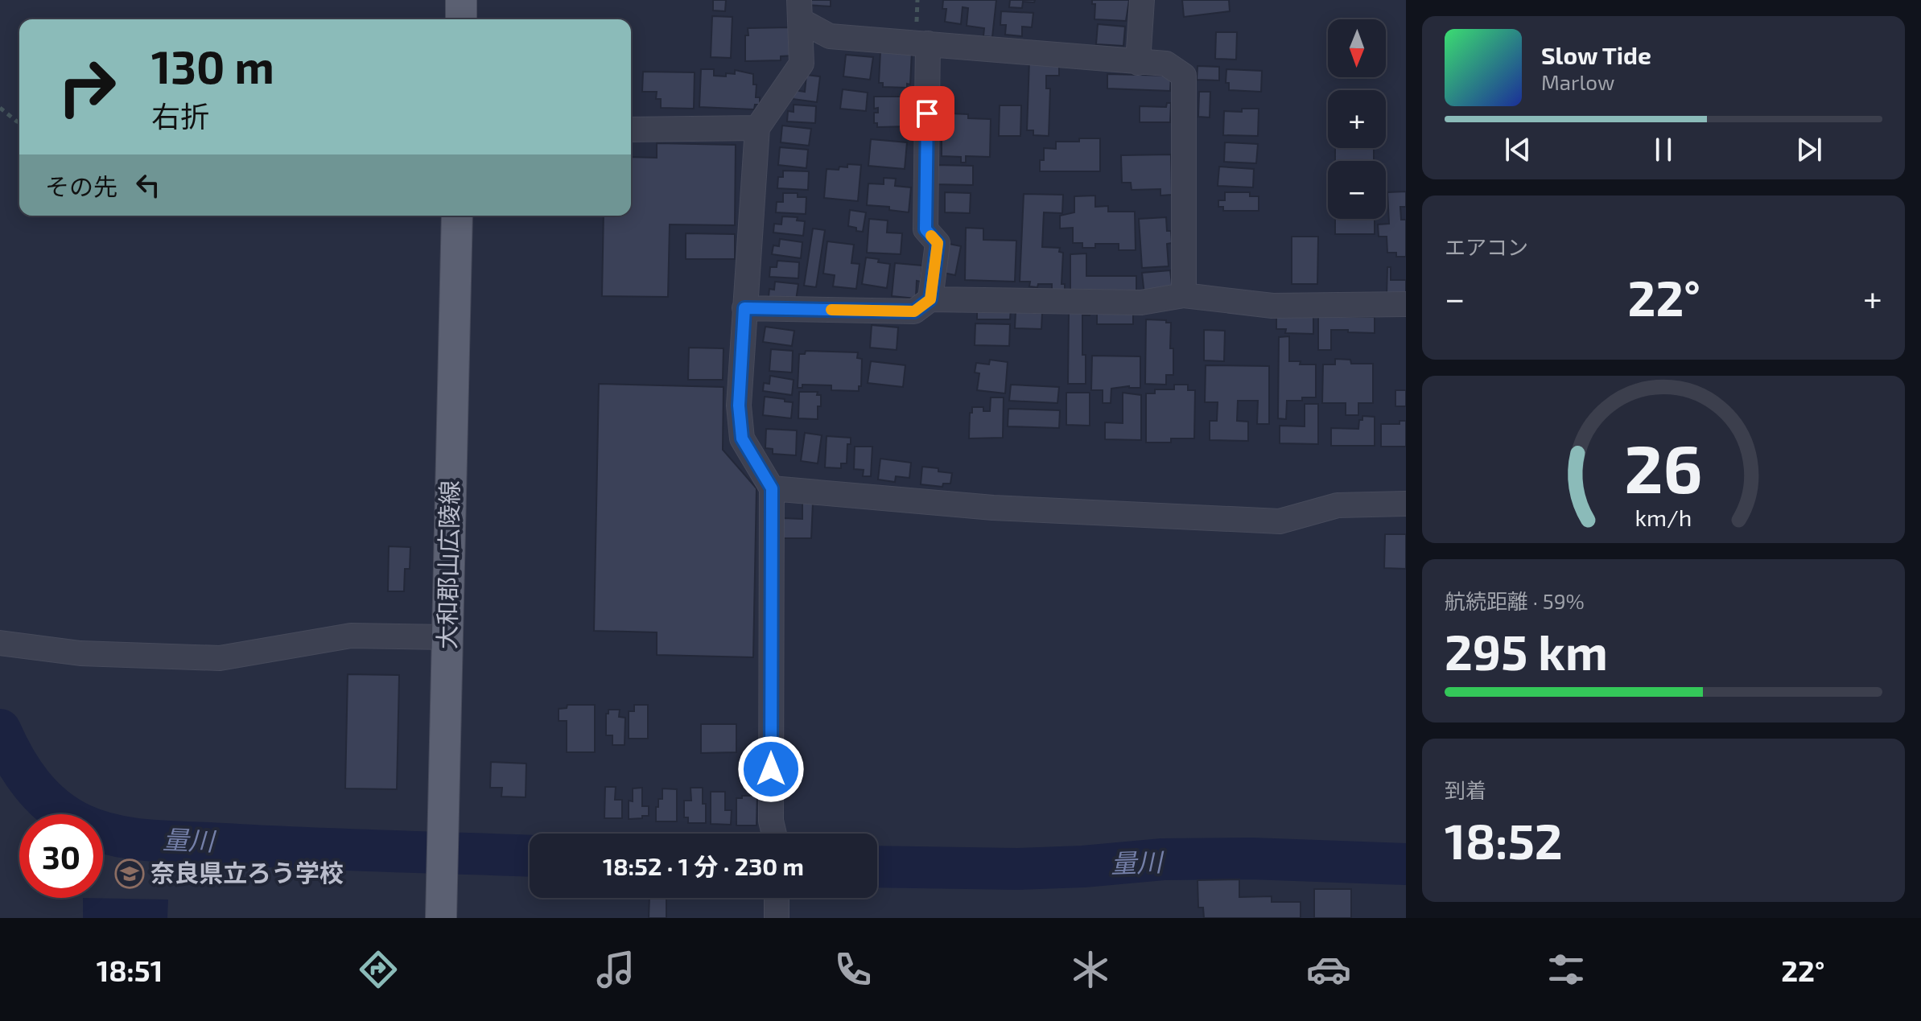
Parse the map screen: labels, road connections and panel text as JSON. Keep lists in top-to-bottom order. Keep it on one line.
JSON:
{"streets":{"main road":["大和郡山広陵線"]},"water":["量川"],"places":{"school or university":["奈良県立ろう学校"]},"north":"bottom","page":{"map_buttons":["+","−"],"turn":["130 m","右折"],"song":["Slow Tide","Marlow"],"then":"その先","tile":["エアコン",["航続距離 · 59%","295 km"],["到着","18:52"]],"heat":["−","22°","+"],"limit":"30","trip":"18:52 · 1 分 · 230 m","tabs":["18:51","22°"],"gauge":["26","km/h"]}}
